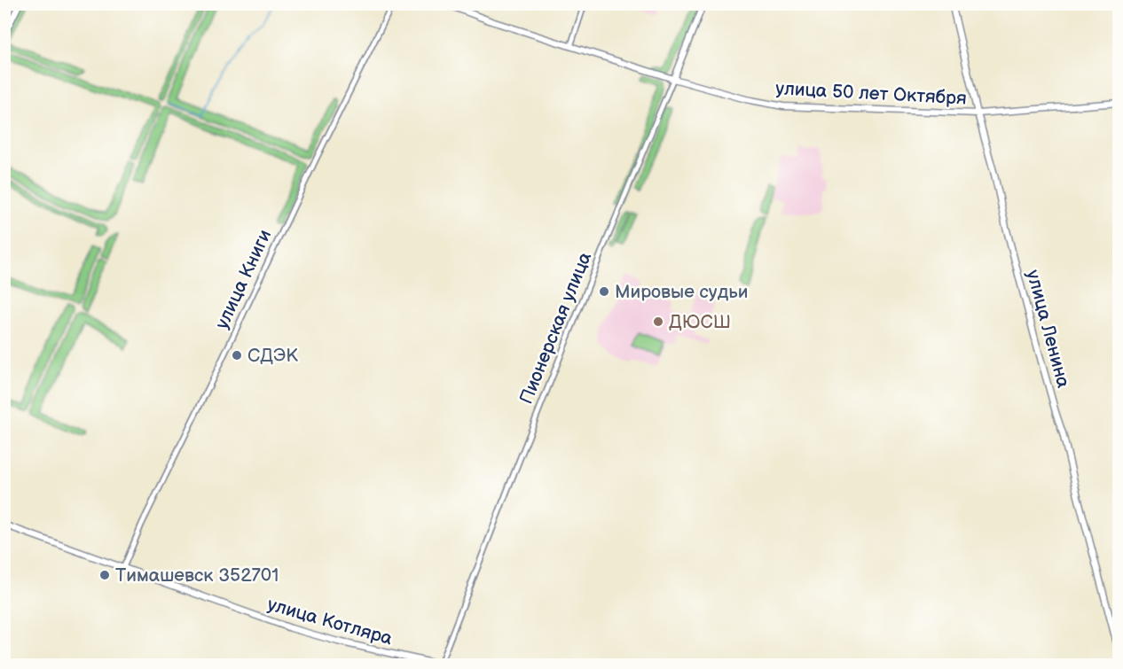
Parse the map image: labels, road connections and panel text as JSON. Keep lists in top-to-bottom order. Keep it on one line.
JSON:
{"streets":{"main road":["улица 50 лет Октября","Пионерская улица","улица Ленина","улица Котляра"],"street":["улица Книги"]},"crossings":[["улица 50 лет Октября","Пионерская улица"],["улица 50 лет Октября","улица Ленина"],["улица Книги","улица Котляра"],["Пионерская улица","улица Котляра"]],"places":["Мировые судьи","ДЮСШ","СДЭК","Тимашевск 352701"]}
